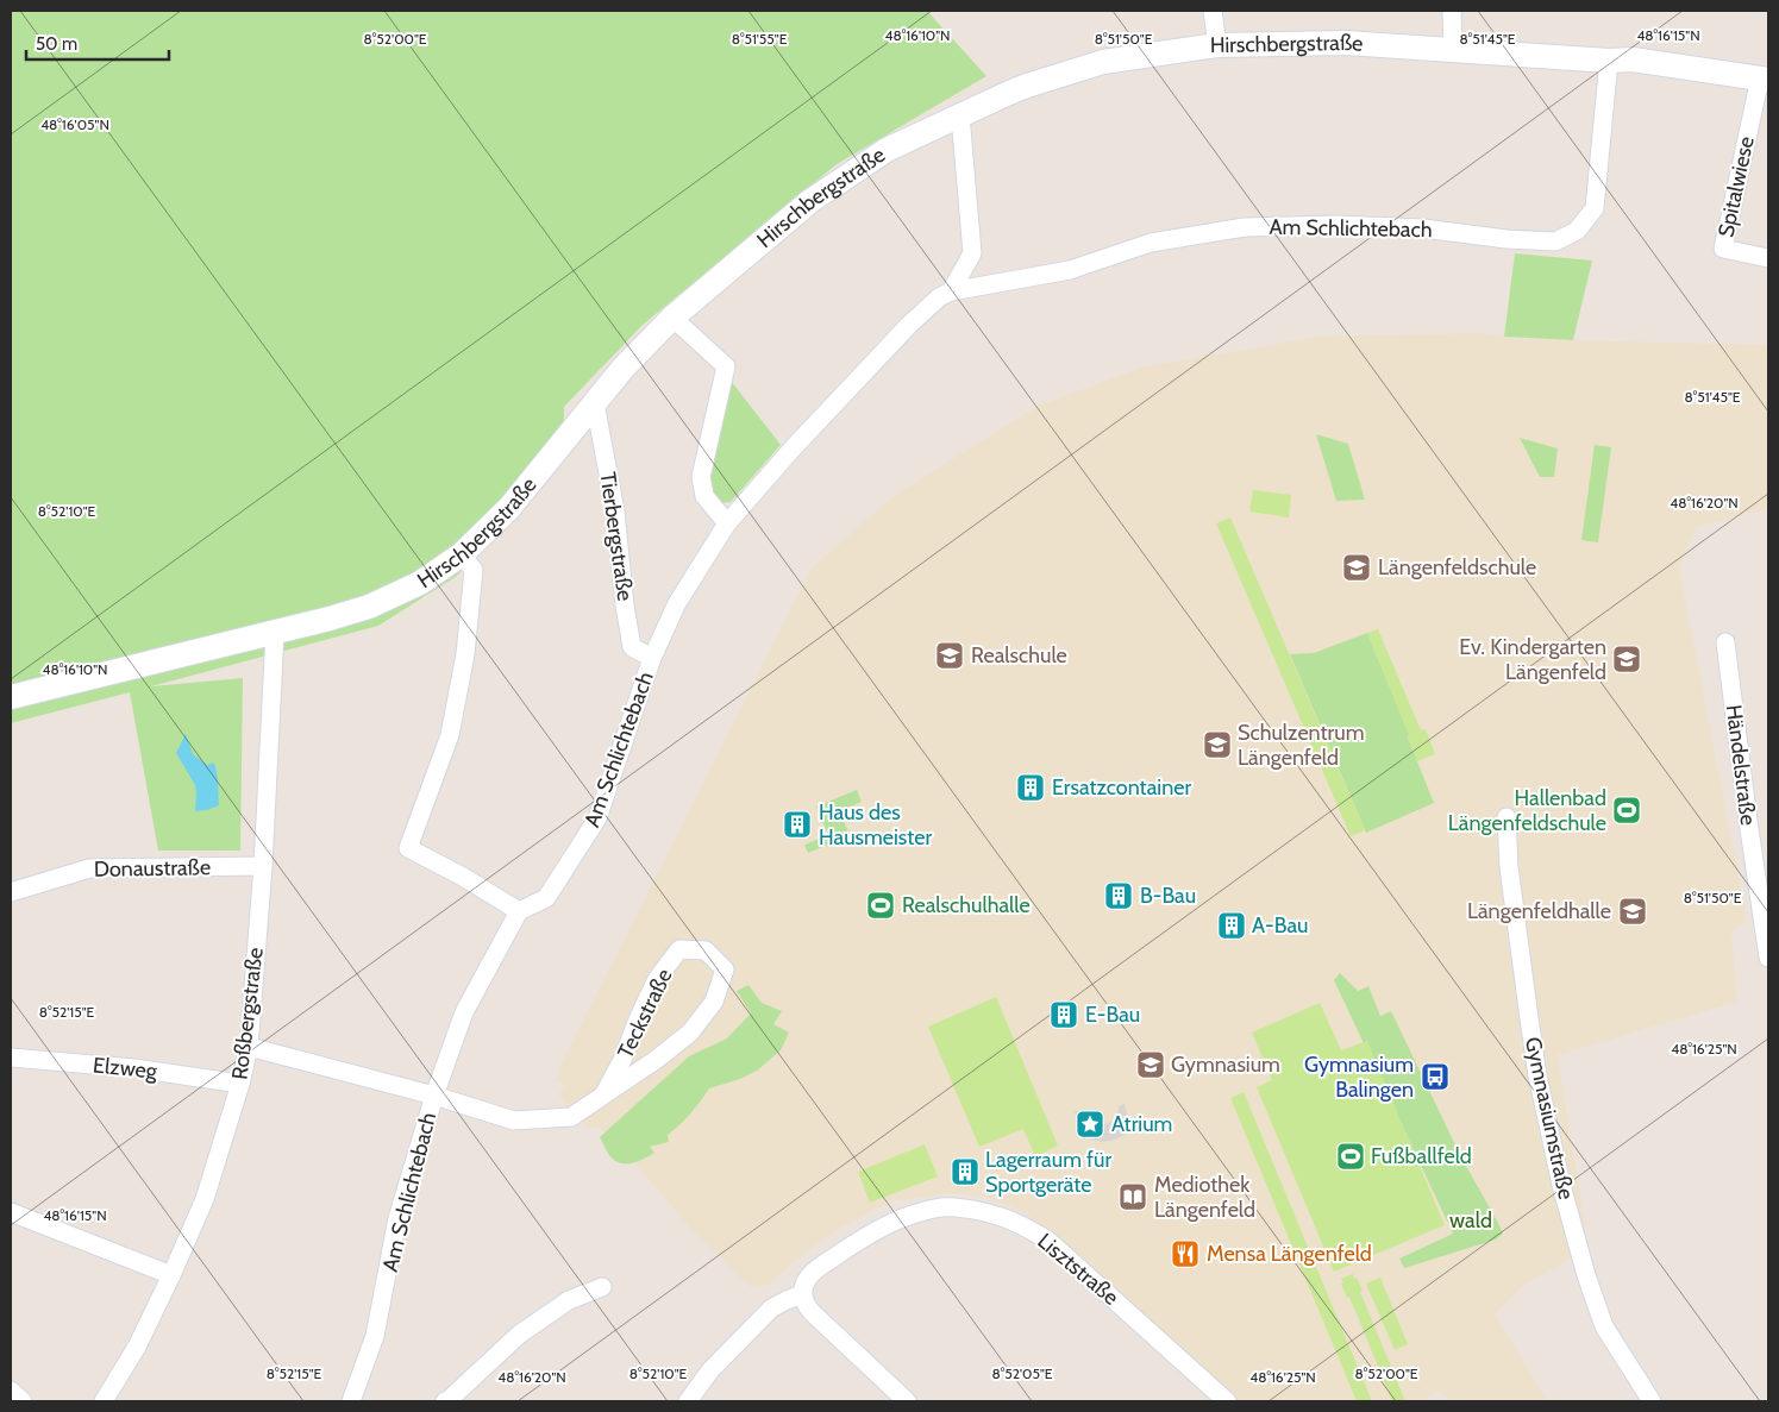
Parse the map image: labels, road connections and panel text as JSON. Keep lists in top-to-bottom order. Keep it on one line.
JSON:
{"streets":{"street":["Hirschbergstraße","Spitalwiese","Am Schlichtebach","Tierbergstraße","Händelstraße","Donaustraße","Roßbergstraße","Teckstraße","Elzweg","Gymnasiumstraße","Lisztstraße"]},"crossings":[["Hirschbergstraße","Spitalwiese"],["Hirschbergstraße","Am Schlichtebach"],["Hirschbergstraße","Tierbergstraße"],["Hirschbergstraße","Roßbergstraße"],["Am Schlichtebach","Tierbergstraße"],["Am Schlichtebach","Teckstraße"],["Donaustraße","Roßbergstraße"],["Roßbergstraße","Teckstraße"],["Roßbergstraße","Elzweg"]],"parks":["wald"],"places":{"school or university":["Längenfeldschule","Realschule","Ev. Kindergarten Längenfeld","Schulzentrum Längenfeld","Längenfeldhalle","Gymnasium"],"building":["Ersatzcontainer","Haus des Hausmeister","B-Bau","A-Bau","E-Bau","Lagerraum für Sportgeräte"],"sports":["Hallenbad Längenfeldschule","Realschulhalle","Fußballfeld"],"bus stop":["Gymnasium Balingen"],"place":["Atrium"],"library":["Mediothek Längenfeld"],"restaurant":["Mensa Längenfeld"]},"scale_bar":"50 m","coordinates":["48°16'10\"N","48°16'15\"N","8°52'00\"E","8°51'55\"E","8°51'50\"E","8°51'45\"E","48°16'05\"N","48°16'20\"N","8°52'10\"E","8°52'15\"E","48°16'25\"N","8°52'05\"E"]}
